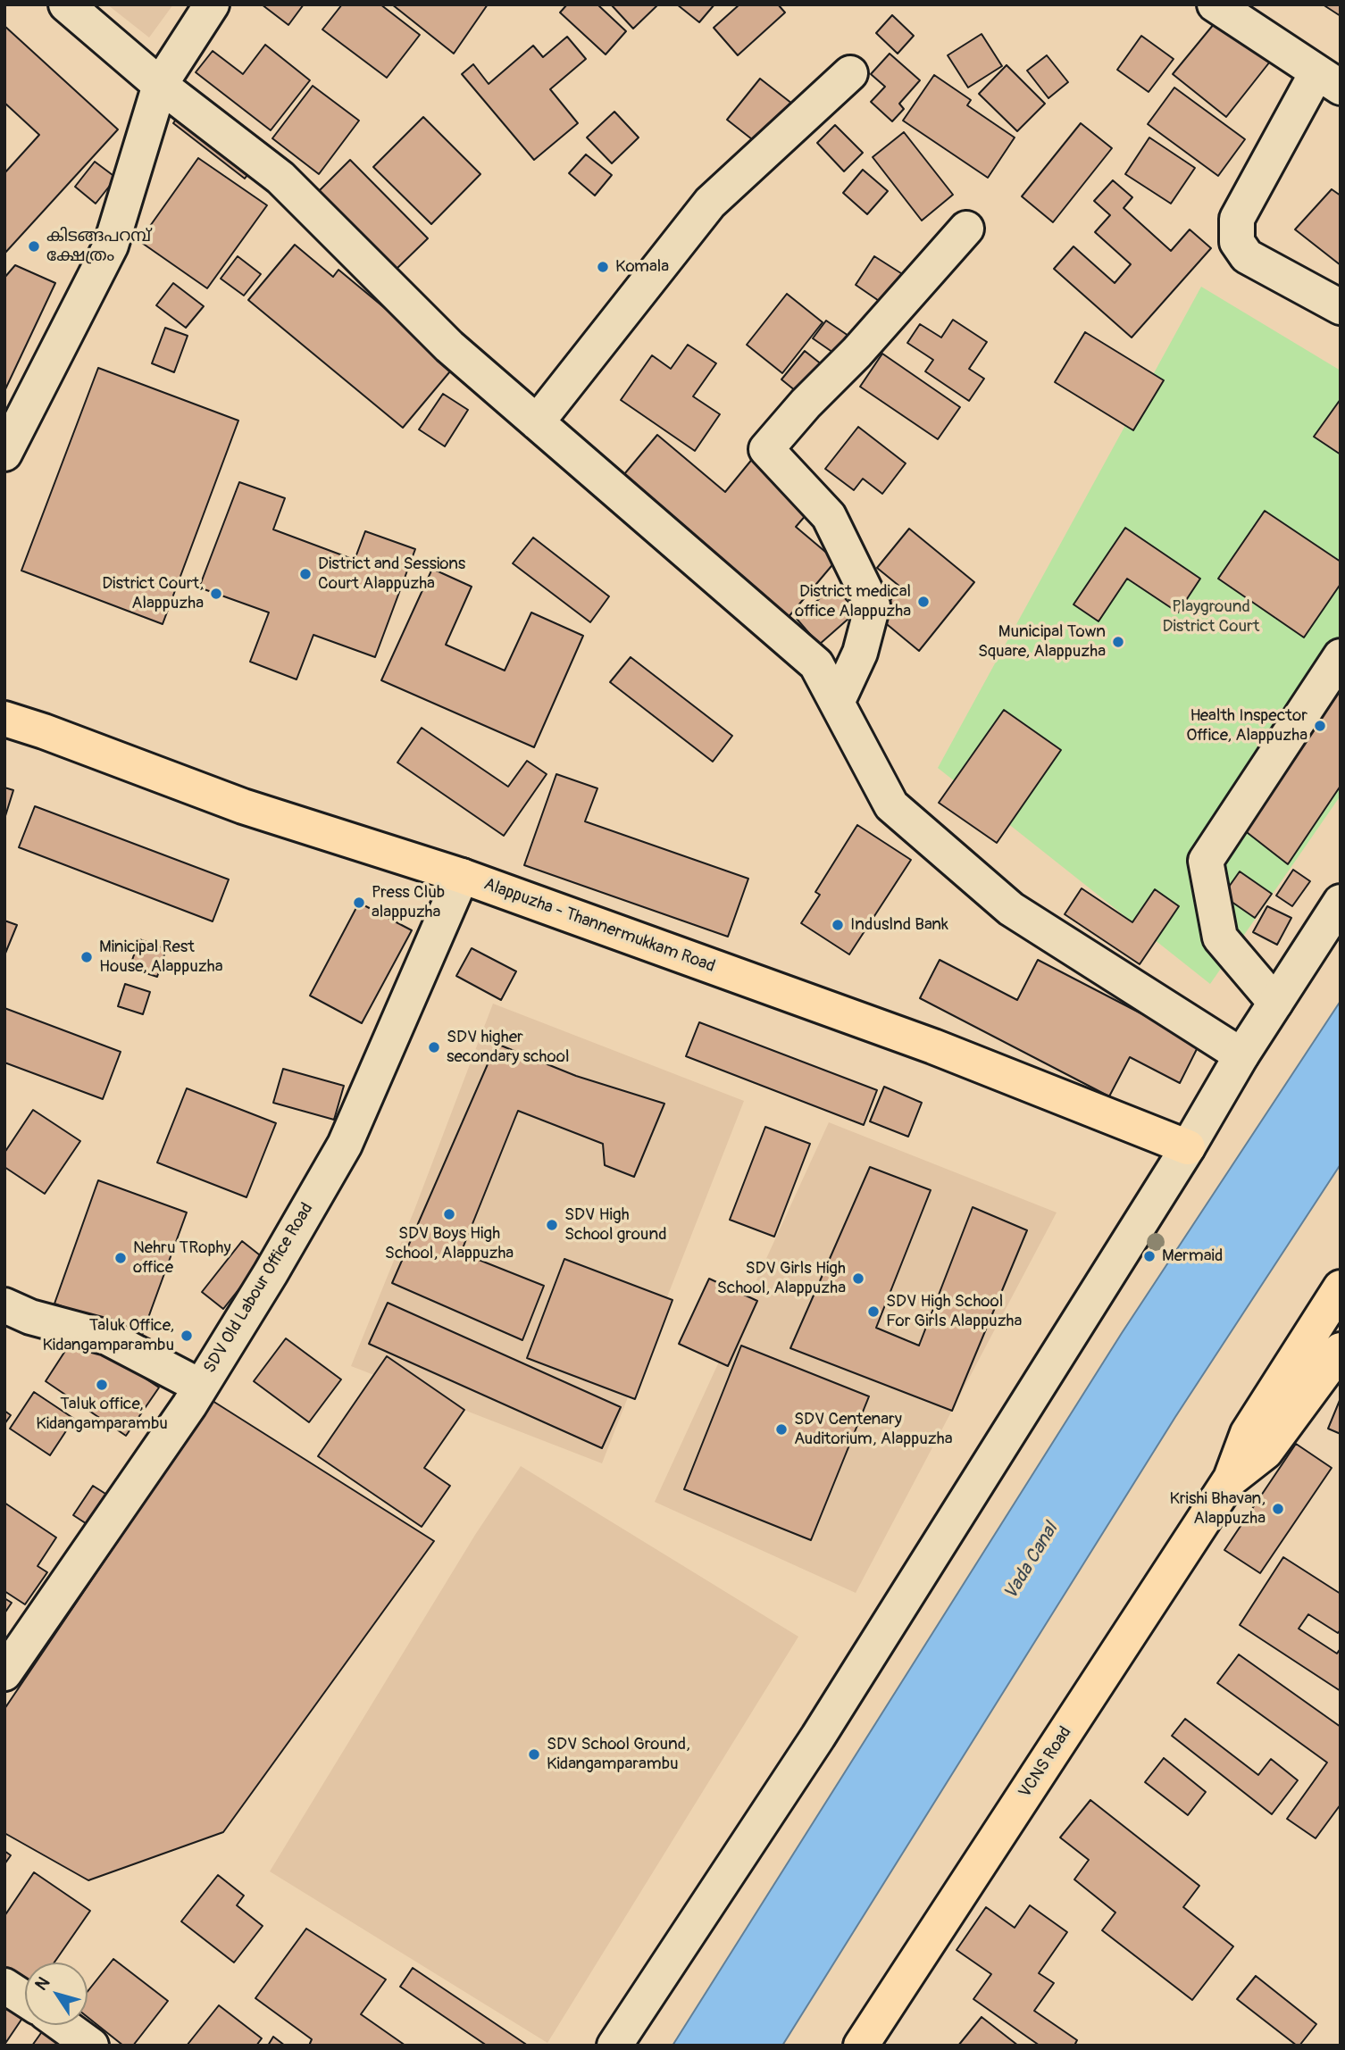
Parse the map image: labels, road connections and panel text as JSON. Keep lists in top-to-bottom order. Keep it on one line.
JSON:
{"streets":{"main road":["Alappuzha - Thannermukkam Road","VCNS Road"],"street":["SDV Old Labour Office Road"]},"crossings":[["Alappuzha - Thannermukkam Road","SDV Old Labour Office Road"]],"water":["Vada Canal"],"parks":["Playground District Court"],"places":["കിടങ്ങപറമ്പ് ക്ഷേത്രം","Komala","District and Sessions Court Alappuzha","District Court, Alappuzha","District medical office Alappuzha","Municipal Town Square, Alappuzha","Health Inspector Office, Alappuzha","Press Club alappuzha","Induslnd Bank","Minicipal Rest House, Alappuzha","SDV higher secondary school","SDV Boys High School, Alappuzha","SDV High School ground","Mermaid","Nehru TRophy office","SDV Girls High School, Alappuzha","SDV High School For Girls Alappuzha","Taluk Office, Kidangamparambu","Taluk office, Kidangamparambu","SDV Centenary Auditorium, Alappuzha","Krishi Bhavan, Alappuzha","SDV School Ground, Kidangamparambu"],"north":"top left"}
